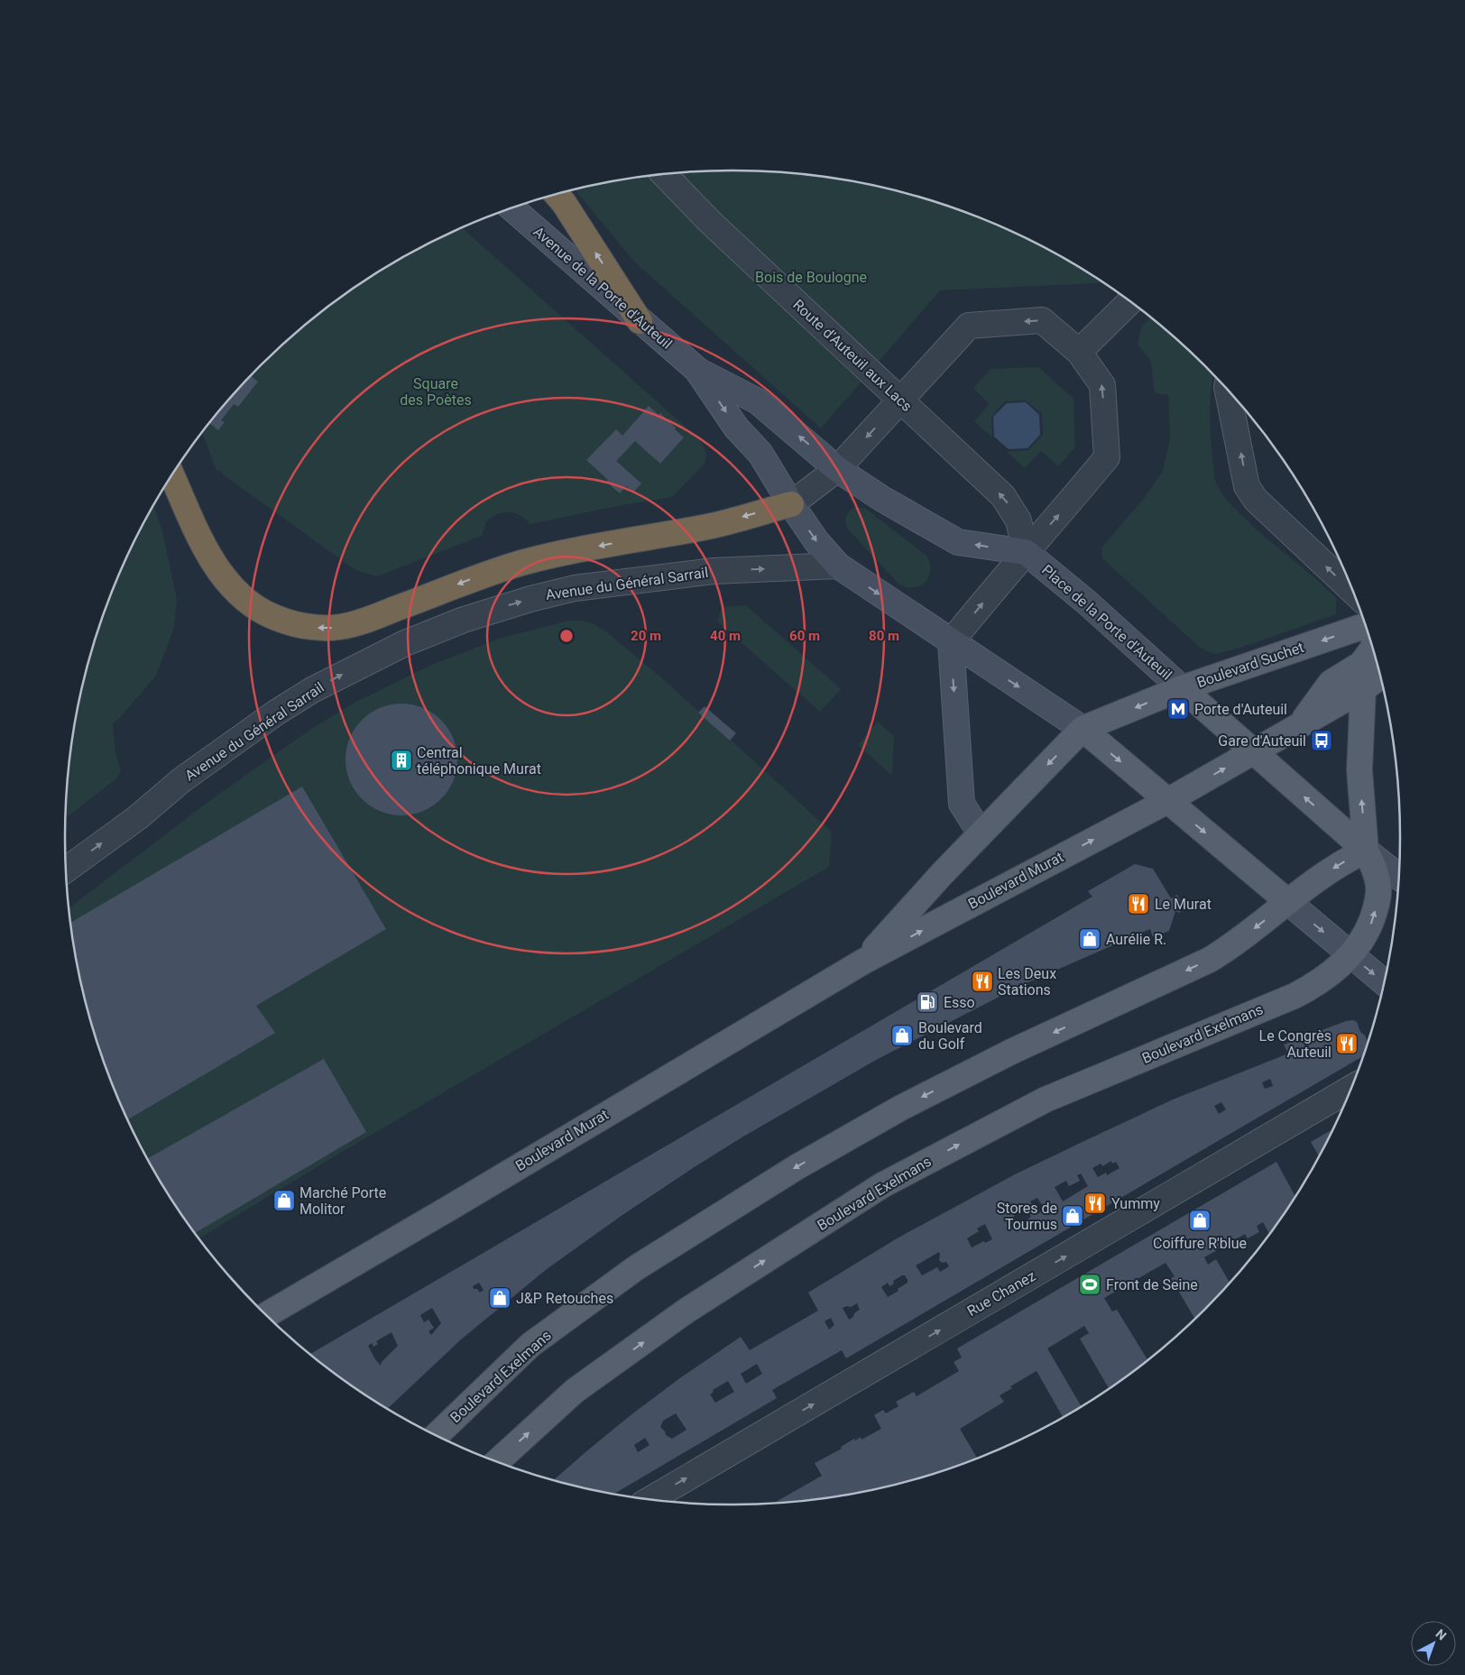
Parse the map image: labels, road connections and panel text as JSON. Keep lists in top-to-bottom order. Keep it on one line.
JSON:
{"streets":{"main road":["Avenue de la Porte d'Auteuil","Place de la Porte d'Auteuil","Boulevard Suchet","Boulevard Murat","Boulevard Exelmans"],"street":["Route d'Auteuil aux Lacs","Avenue du Général Sarrail","Rue Chanez"]},"crossings":[["Route d'Auteuil aux Lacs","Place de la Porte d'Auteuil"],["Place de la Porte d'Auteuil","Boulevard Suchet"],["Place de la Porte d'Auteuil","Boulevard Exelmans"],["Boulevard Suchet","Boulevard Murat"]],"one_way":["Route d'Auteuil aux Lacs","Avenue du Général Sarrail","Rue Chanez"],"parks":["Bois de Boulogne","Square des Poètes"],"places":{"metro station":["Porte d'Auteuil"],"bus stop":["Gare d'Auteuil"],"building":["Central téléphonique Murat"],"restaurant":["Le Murat","Les Deux Stations","Le Congrès Auteuil","Yummy"],"shop":["Aurélie R.","Boulevard du Golf","Marché Porte Molitor","Stores de Tournus","Coiffure R'blue","J&P Retouches"],"fuel station":["Esso"],"sports":["Front de Seine"]},"north":"top right","rings":["20 m","40 m","60 m","80 m"]}
